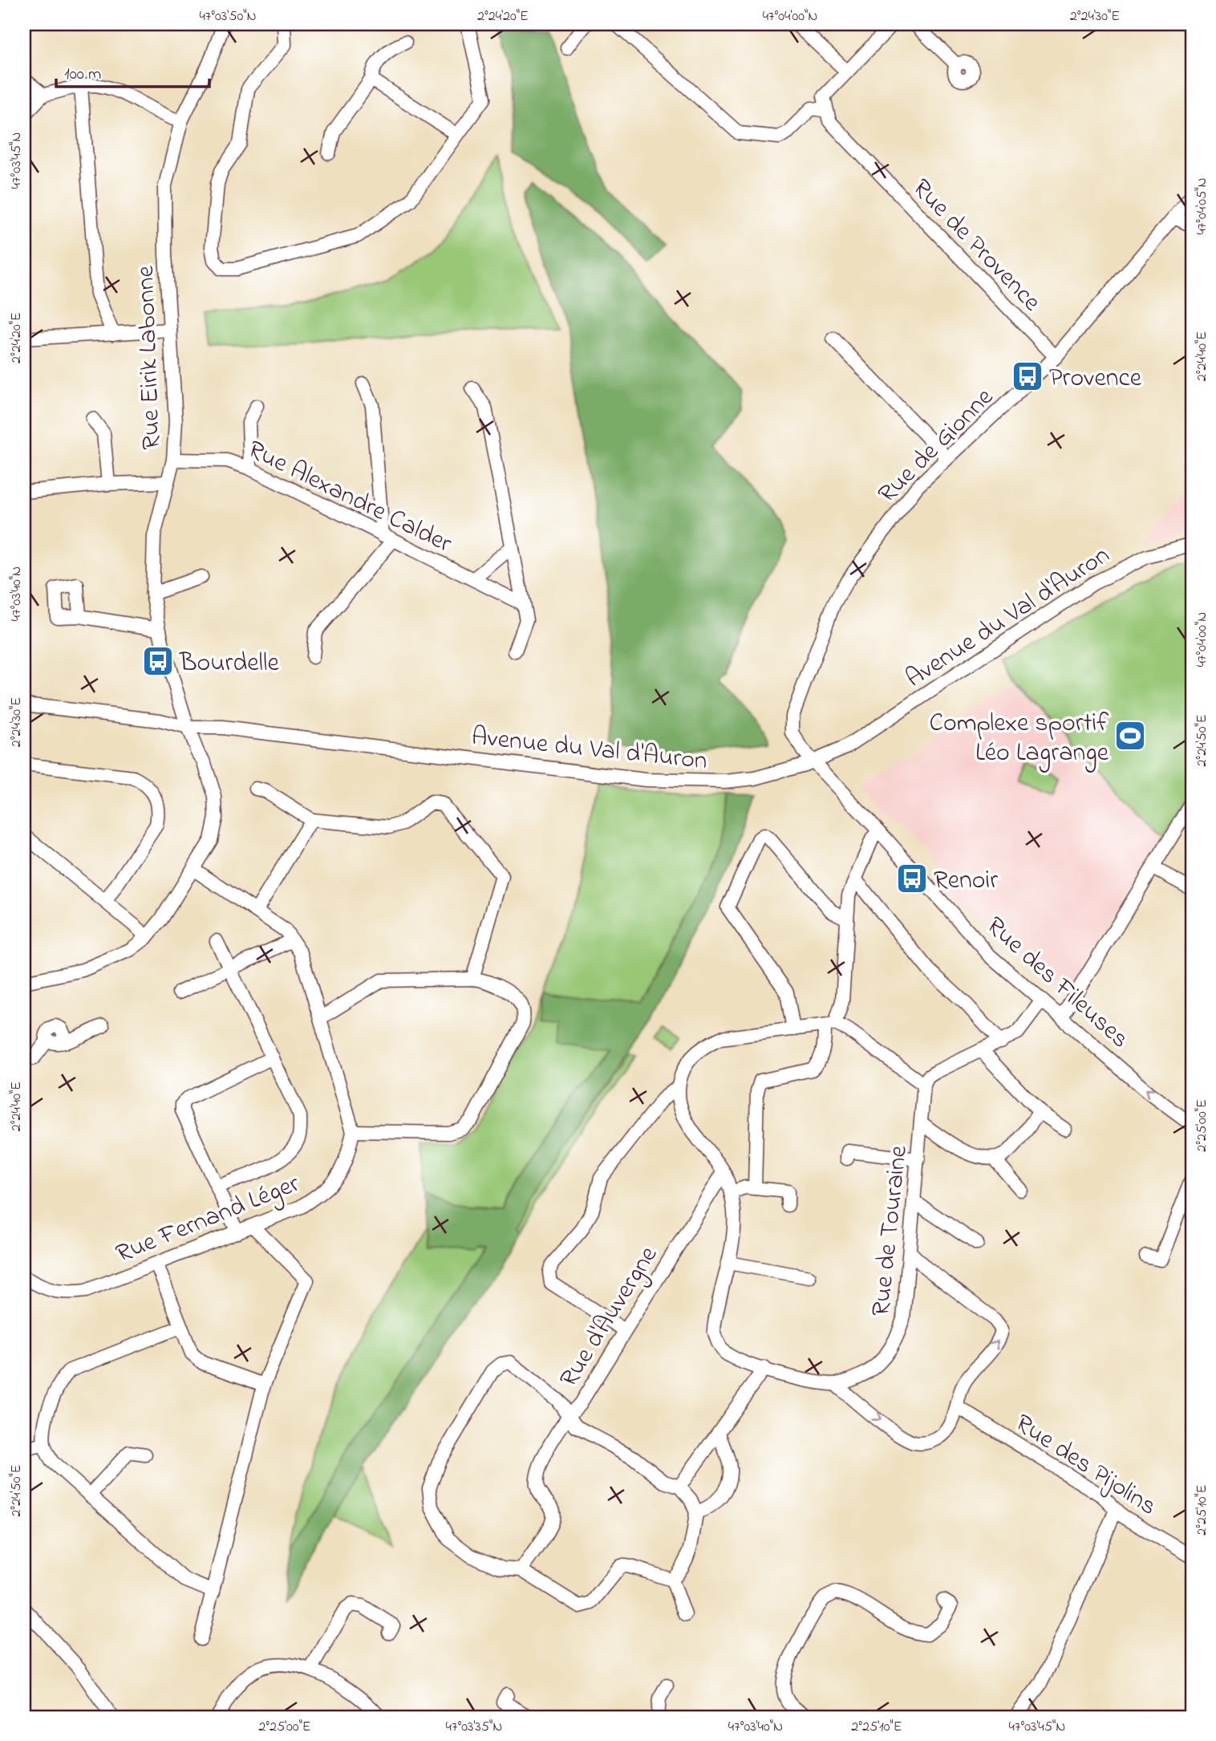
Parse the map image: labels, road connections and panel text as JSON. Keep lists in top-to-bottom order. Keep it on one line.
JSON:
{"streets":{"street":["Rue de Provence","Rue Eirik Labonne","Rue de Gionne","Rue Alexandre Calder","Avenue du Val d'Auron","Rue des Fileuses","Rue Fernand Léger","Rue de Touraine","Rue d'Auvergne","Rue des Pijolins"]},"crossings":[["Rue de Provence","Rue de Gionne"],["Rue Eirik Labonne","Rue Alexandre Calder"],["Rue Eirik Labonne","Avenue du Val d'Auron"],["Rue Eirik Labonne","Rue Fernand Léger"],["Rue de Gionne","Avenue du Val d'Auron"],["Rue de Gionne","Rue des Fileuses"],["Avenue du Val d'Auron","Rue des Fileuses"],["Rue de Touraine","Rue d'Auvergne"]],"places":{"bus stop":["Provence","Bourdelle","Renoir"],"sports":["Complexe sportif Léo Lagrange"]},"scale_bar":"100 m","coordinates":["47°03'50\"N","2°24'20\"E","47°04'00\"N","2°24'30\"E","47°03'45\"N","47°04'05\"N","2°24'40\"E","47°03'40\"N","2°24'50\"E","2°25'00\"E","2°25'10\"E","47°03'35\"N"]}
